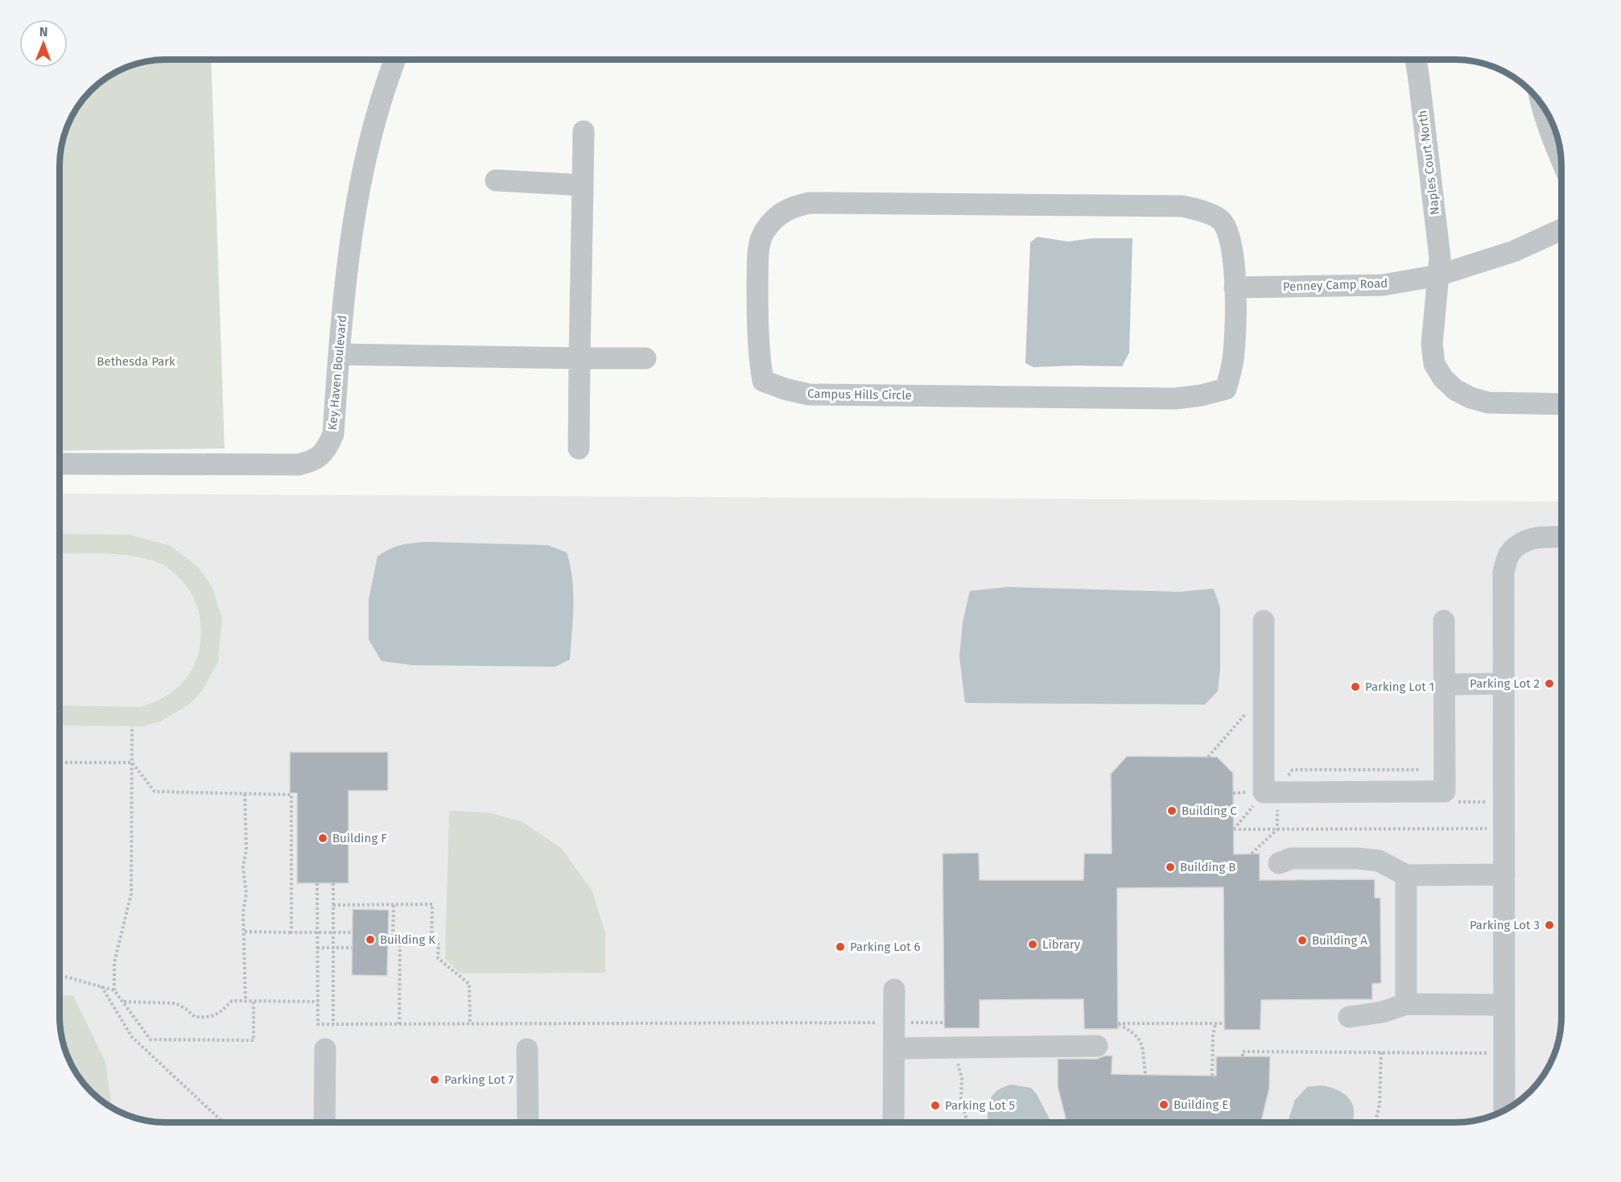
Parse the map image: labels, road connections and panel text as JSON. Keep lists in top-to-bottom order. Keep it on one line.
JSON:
{"streets":{"street":["Naples Court North","Penney Camp Road","Key Haven Boulevard","Campus Hills Circle"]},"crossings":[["Naples Court North","Penney Camp Road"],["Penney Camp Road","Campus Hills Circle"]],"parks":["Bethesda Park"],"places":["Parking Lot 2","Parking Lot 1","Building C","Building F","Building B","Parking Lot 3","Building K","Building A","Library","Parking Lot 6","Parking Lot 7","Building E","Parking Lot 5"],"north":"top"}
